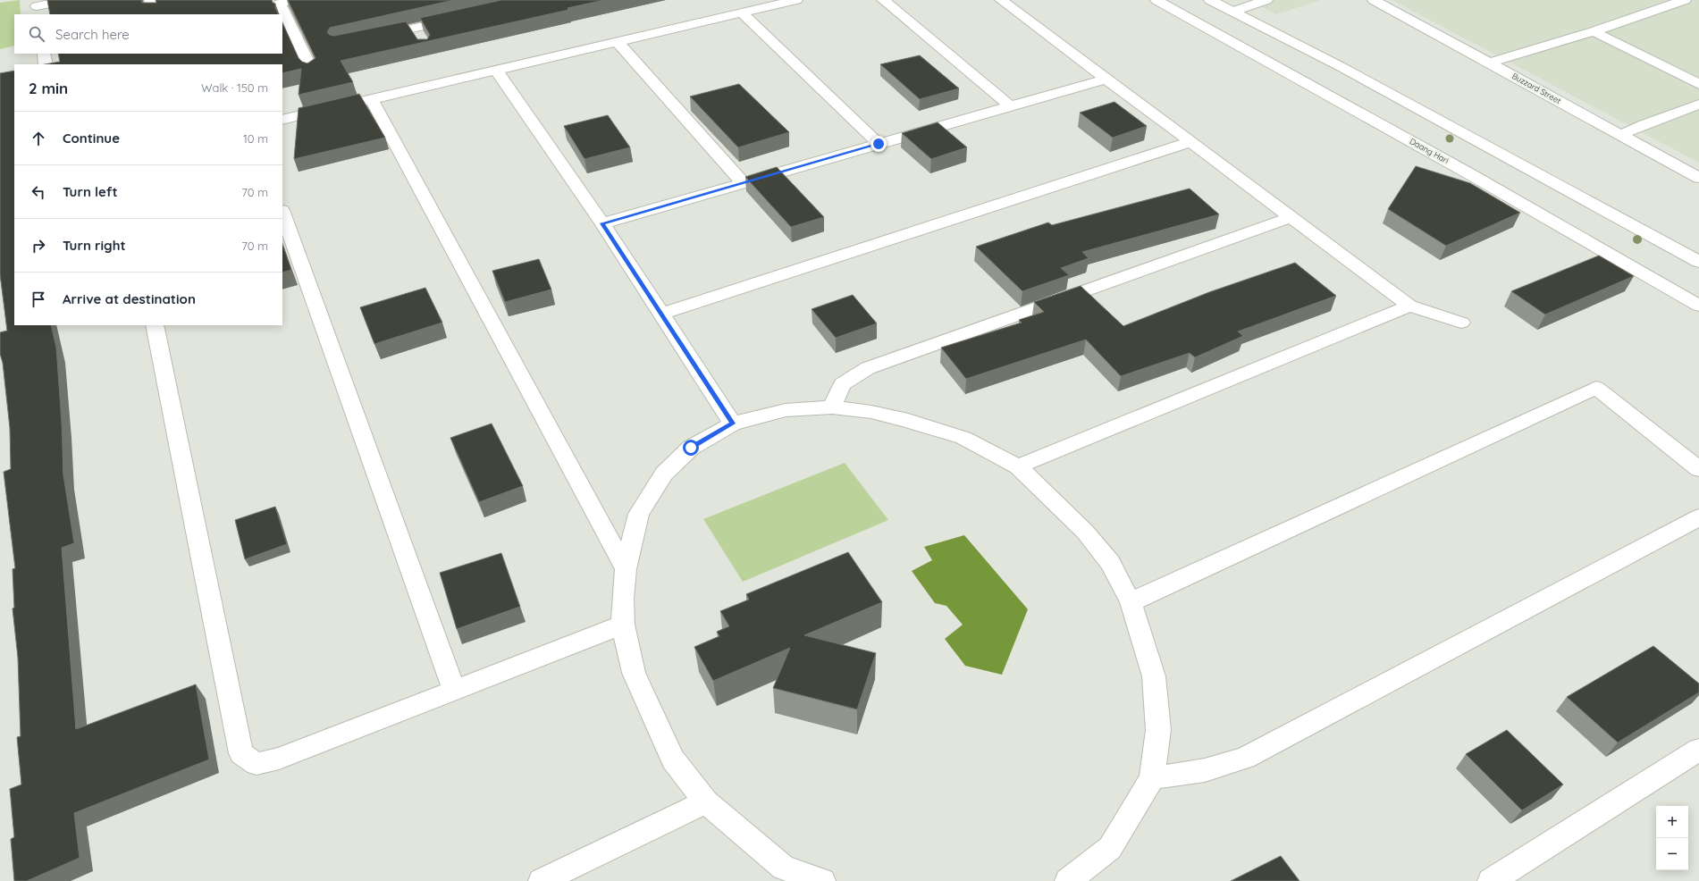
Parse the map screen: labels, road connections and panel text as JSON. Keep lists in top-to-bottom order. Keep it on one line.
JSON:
{"streets":{"street":["Buzzard Street","Daang Hari"]},"page":{"search":"Search here","heading":["2 min","Walk · 150 m"],"list":[["Continue","10 m"],["Turn left","70 m"],["Turn right","70 m"],"Arrive at destination"],"map_buttons":["+","−"]}}
